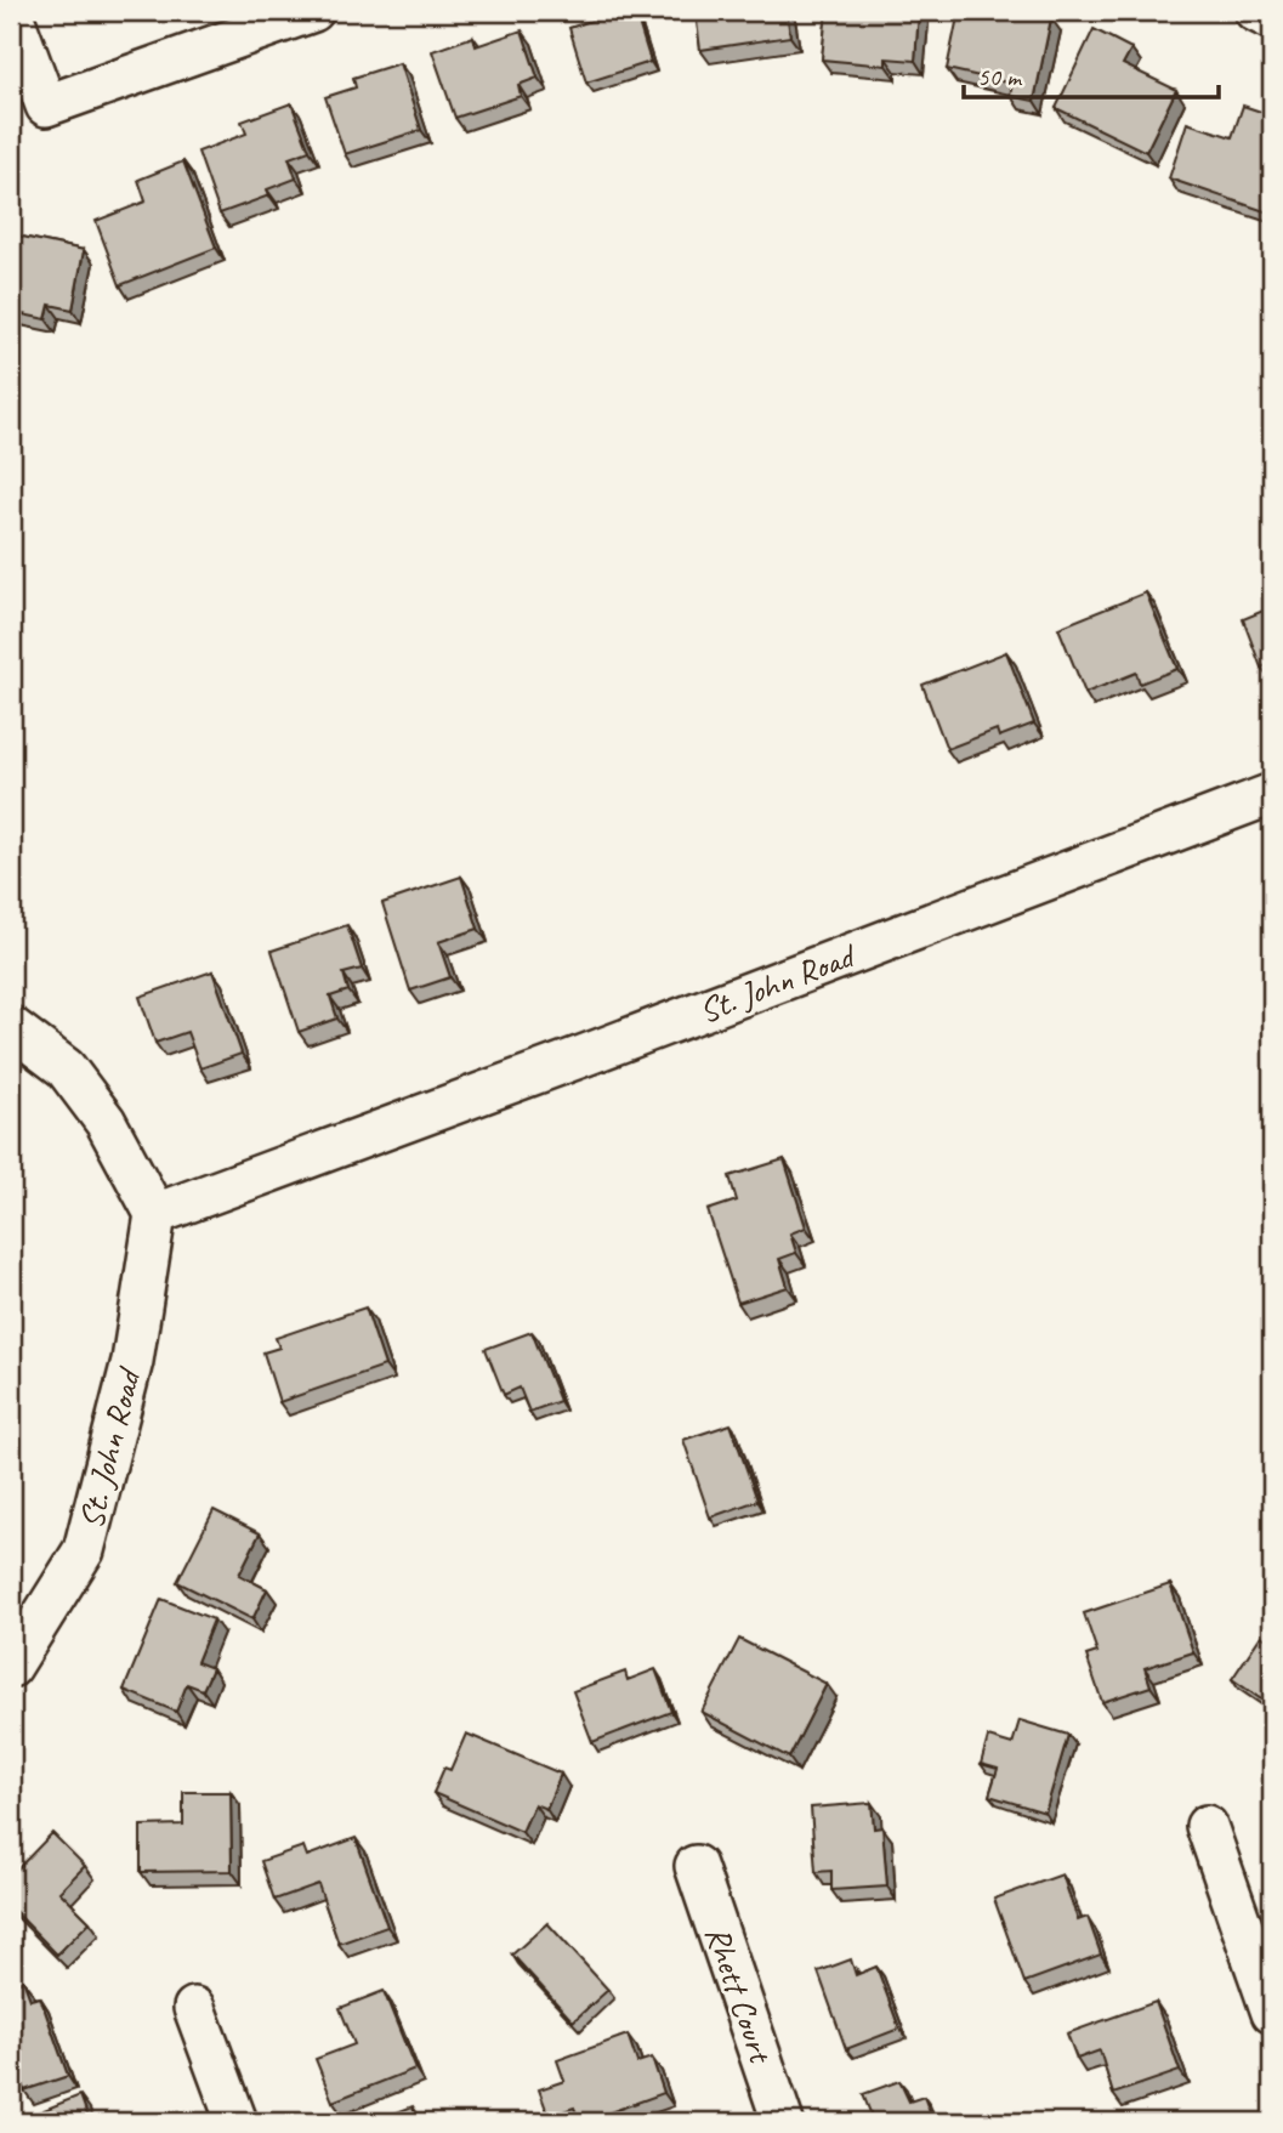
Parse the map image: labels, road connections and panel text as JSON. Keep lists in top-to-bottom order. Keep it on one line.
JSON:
{"streets":{"street":["St. John Road","Rhett Court"]},"scale_bar":"50 m"}
